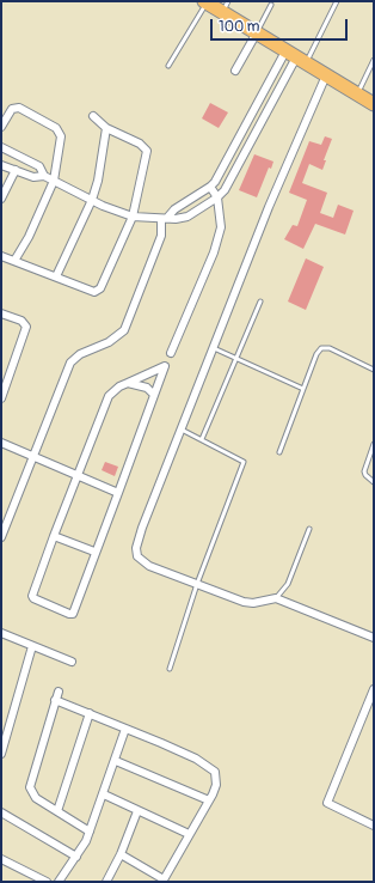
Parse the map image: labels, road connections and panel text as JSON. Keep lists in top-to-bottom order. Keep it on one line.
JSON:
{"scale_bar":"100 m"}
